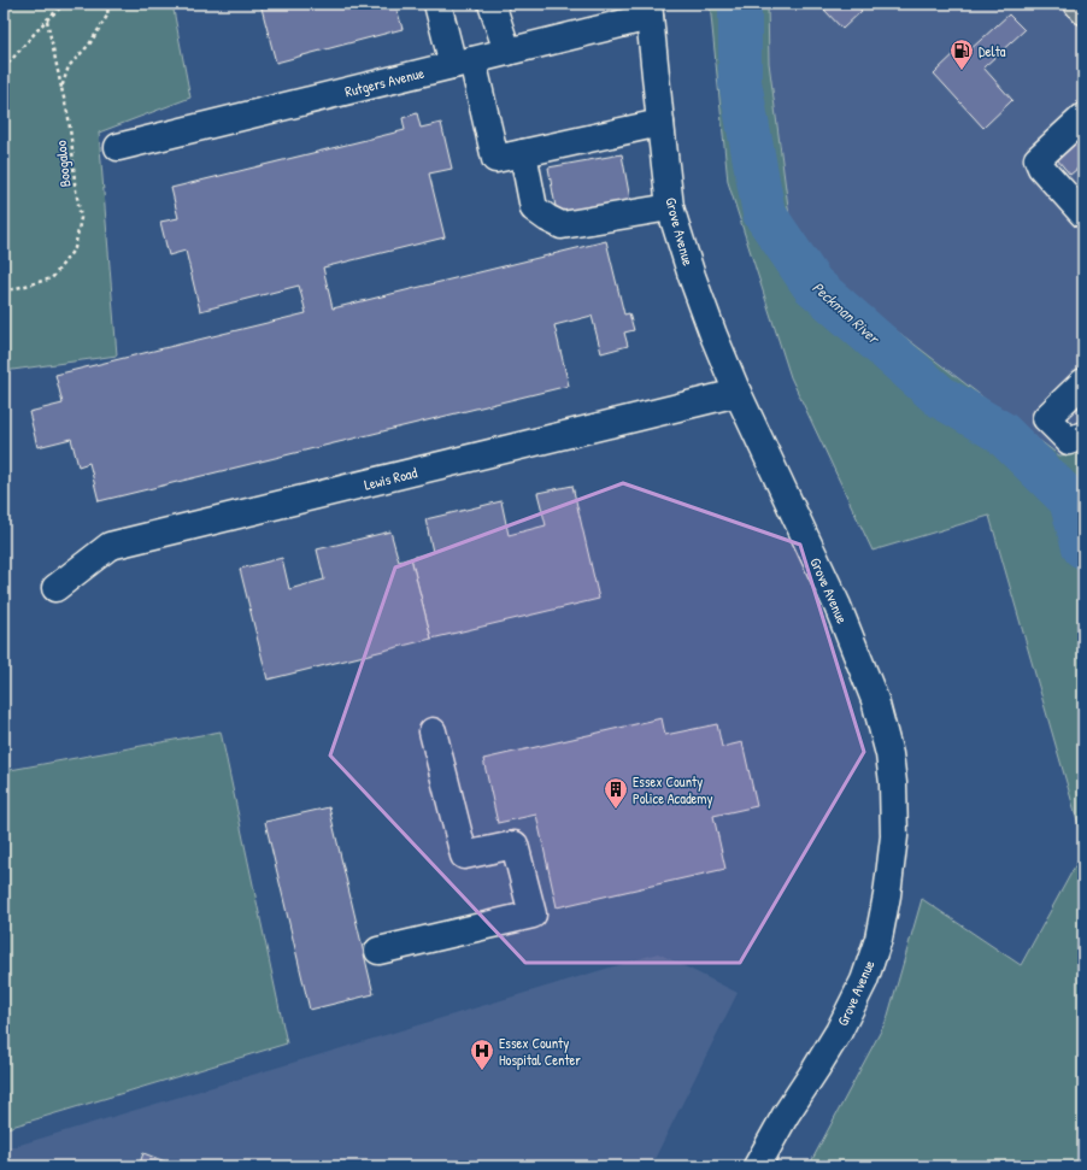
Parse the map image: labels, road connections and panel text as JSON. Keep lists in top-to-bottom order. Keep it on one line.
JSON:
{"streets":{"street":["Rutgers Avenue","Grove Avenue","Lewis Road"],"path":["Boogaloo"]},"crossings":[["Rutgers Avenue","Grove Avenue"],["Grove Avenue","Lewis Road"]],"water":["Peckman River"],"places":{"fuel station":["Delta"],"building":["Essex County Police Academy"],"hospital":["Essex County Hospital Center"]}}
